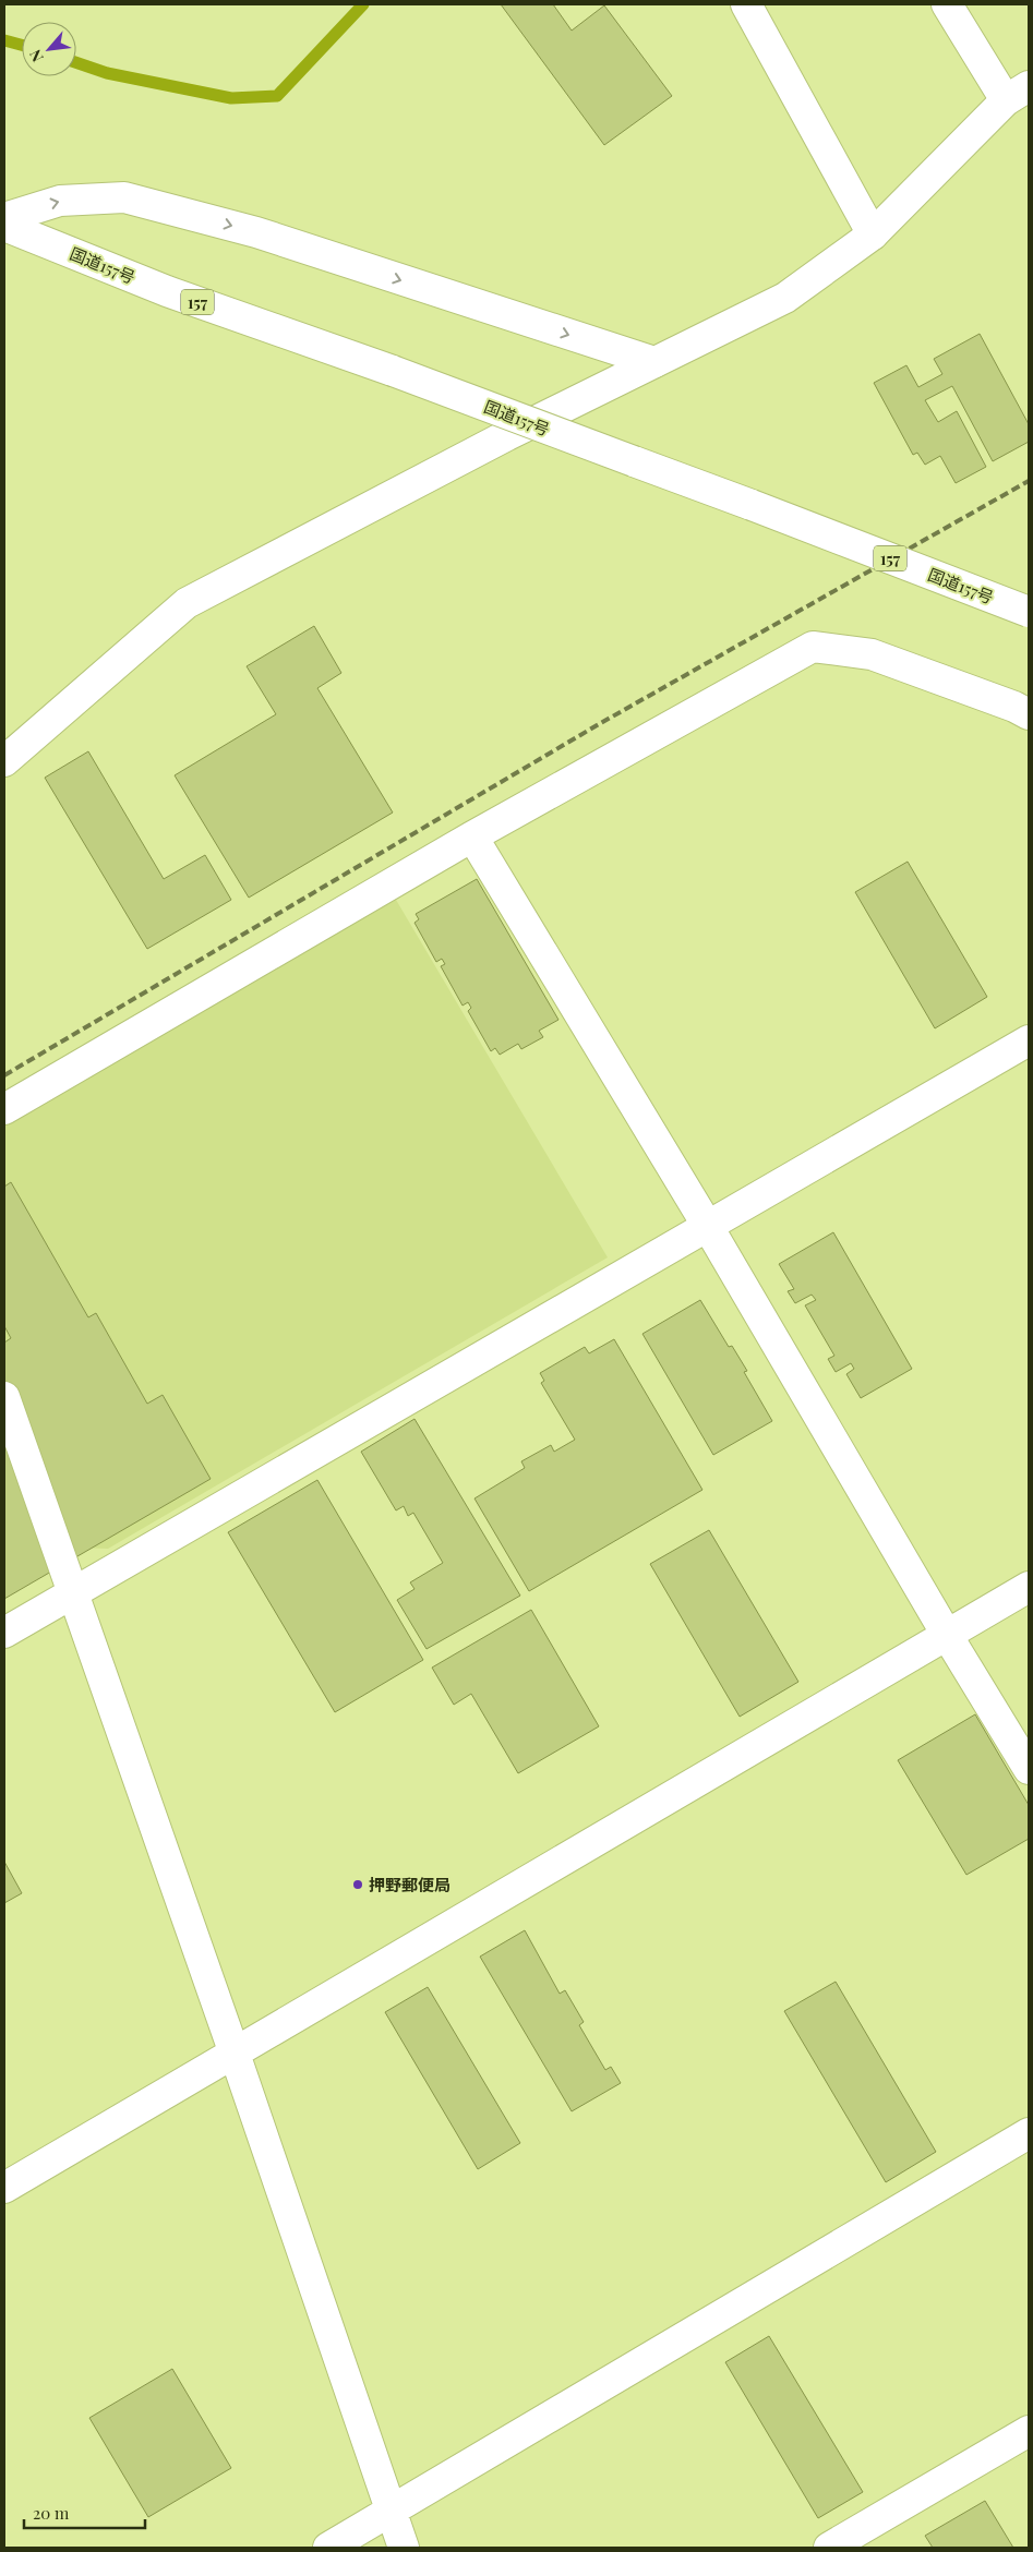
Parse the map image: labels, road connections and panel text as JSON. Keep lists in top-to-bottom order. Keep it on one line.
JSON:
{"streets":{"main road":["国道157号","157"]},"places":["押野郵便局"],"scale_bar":"20 m","north":"bottom left"}
